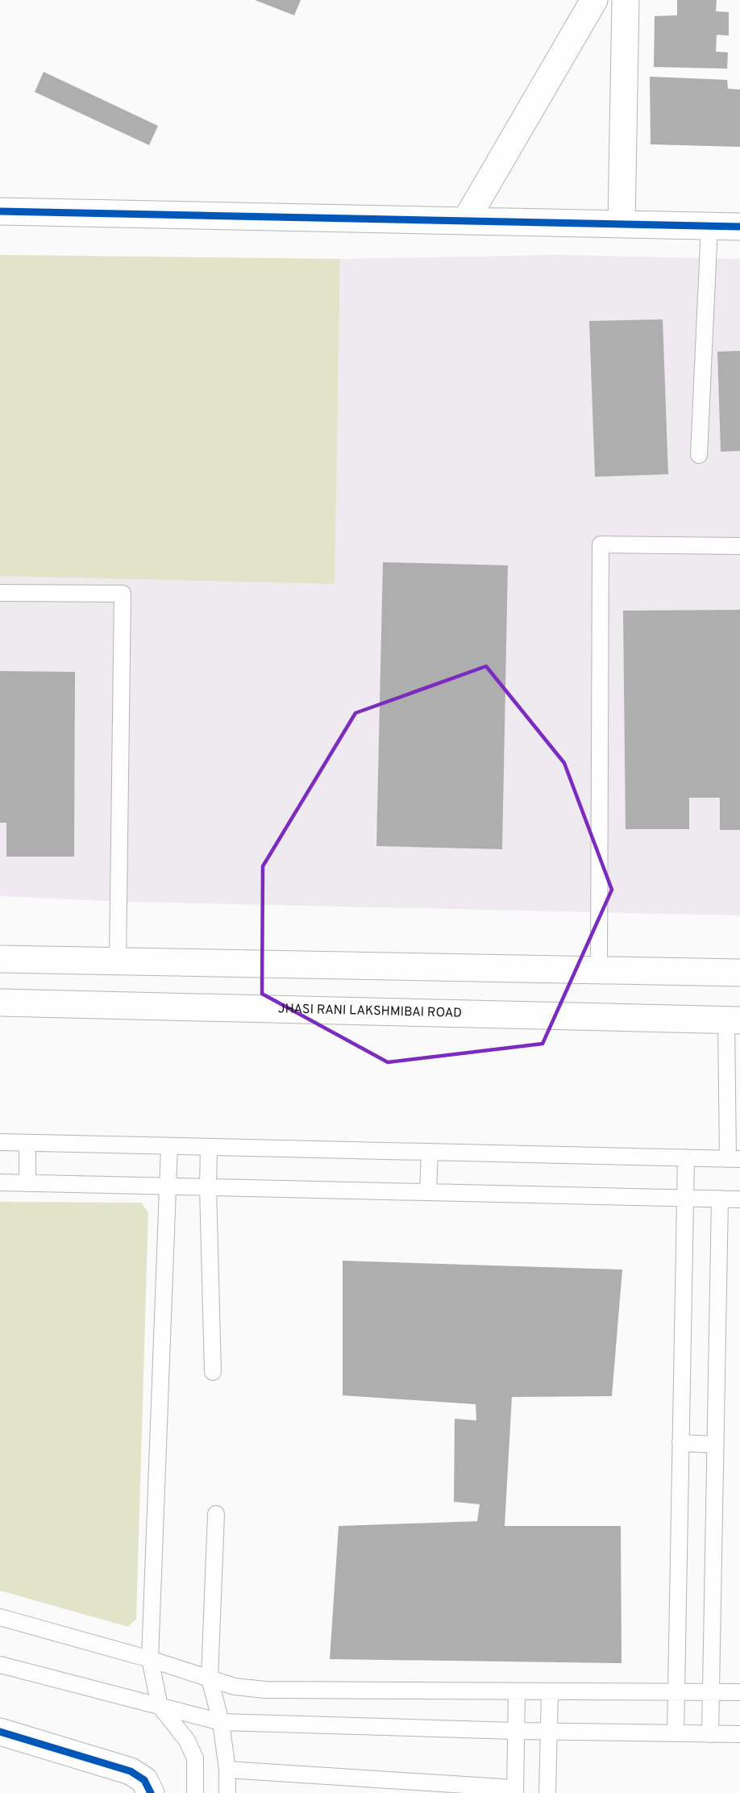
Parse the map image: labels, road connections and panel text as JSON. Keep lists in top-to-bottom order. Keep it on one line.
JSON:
{"streets":{"main road":["JHASI RANI LAKSHMIBAI ROAD"]}}
